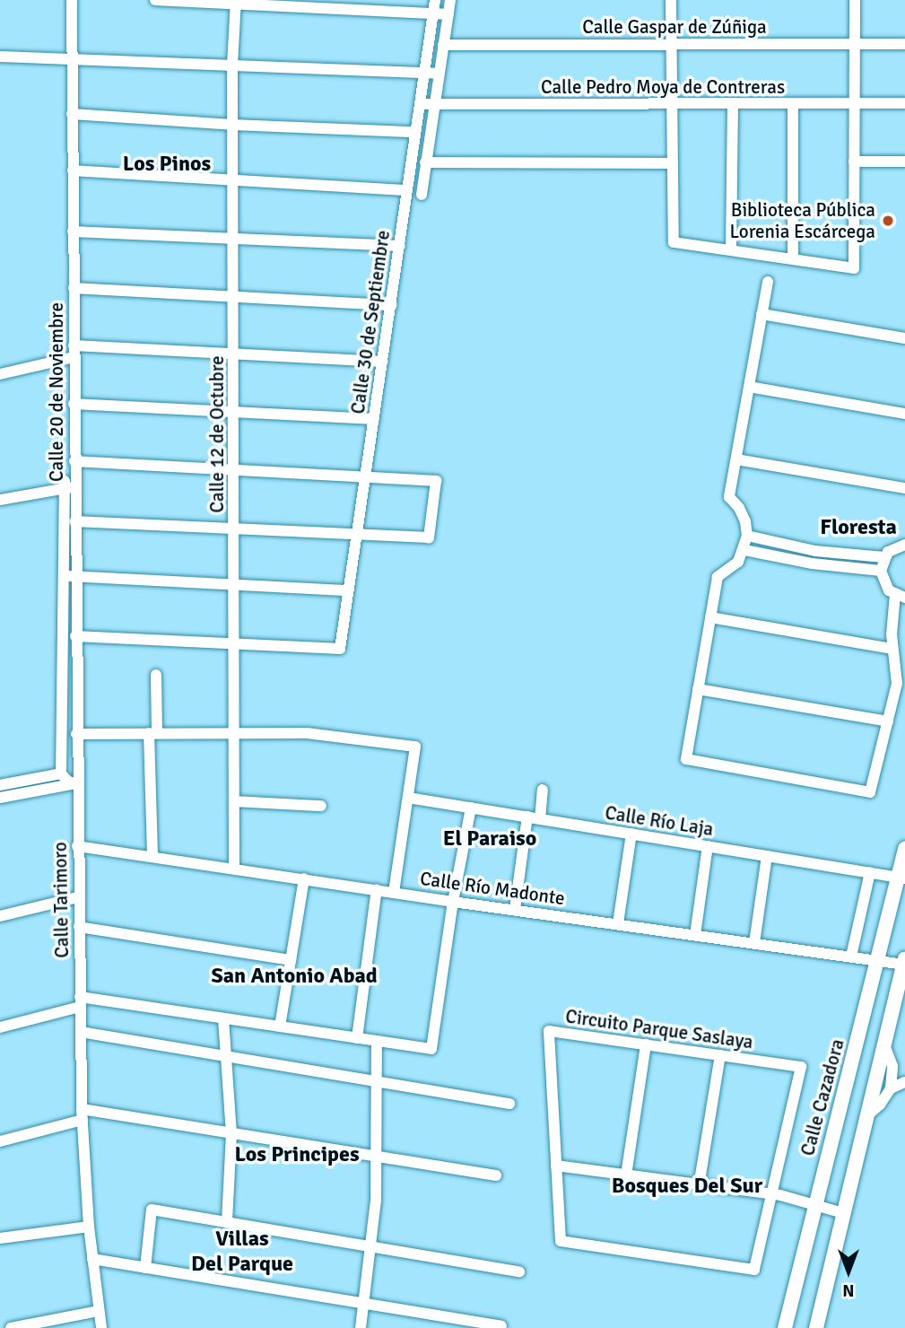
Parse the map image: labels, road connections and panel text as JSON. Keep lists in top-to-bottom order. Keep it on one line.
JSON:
{"streets":{"street":["Calle Gaspar de Zúñiga","Calle Pedro Moya de Contreras","Calle 30 de Septiembre","Calle 20 de Noviembre","Calle 12 de Octubre","Calle Río Laja","Calle Río Madonte","Calle Tarimoro","Circuito Parque Saslaya","Calle Cazadora"]},"crossings":[["Calle Pedro Moya de Contreras","Calle 30 de Septiembre"],["Calle 30 de Septiembre","Calle 12 de Octubre"],["Calle 20 de Noviembre","Calle Tarimoro"],["Calle 12 de Octubre","Calle Río Madonte"],["Calle Río Laja","Calle Cazadora"],["Calle Río Madonte","Calle Tarimoro"],["Calle Río Madonte","Calle Cazadora"]],"districts":["Los Pinos","Floresta","El Paraiso","San Antonio Abad","Los Principes","Bosques Del Sur","Villas Del Parque"],"places":["Biblioteca Pública Lorenia Escárcega"],"north":"bottom"}
